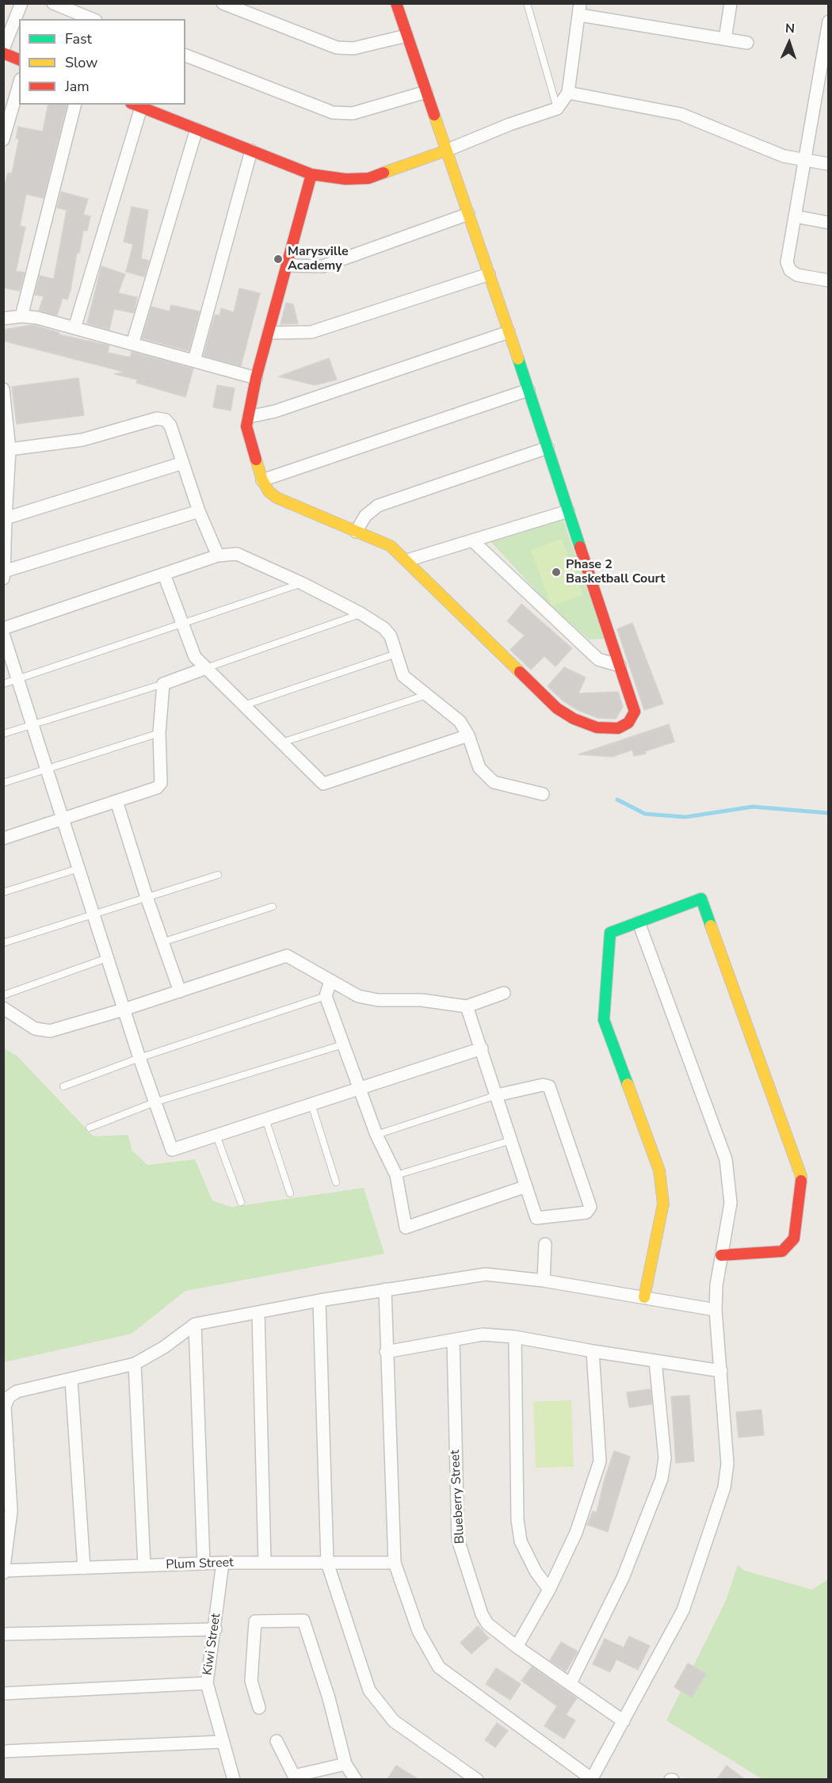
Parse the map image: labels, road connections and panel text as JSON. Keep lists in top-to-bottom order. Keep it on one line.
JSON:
{"streets":{"street":["Blueberry Street","Plum Street","Kiwi Street"]},"crossings":[["Plum Street","Kiwi Street"]],"places":["Marysville Academy","Phase 2 Basketball Court"],"legend":["Fast","Slow","Jam"],"north":"top"}
